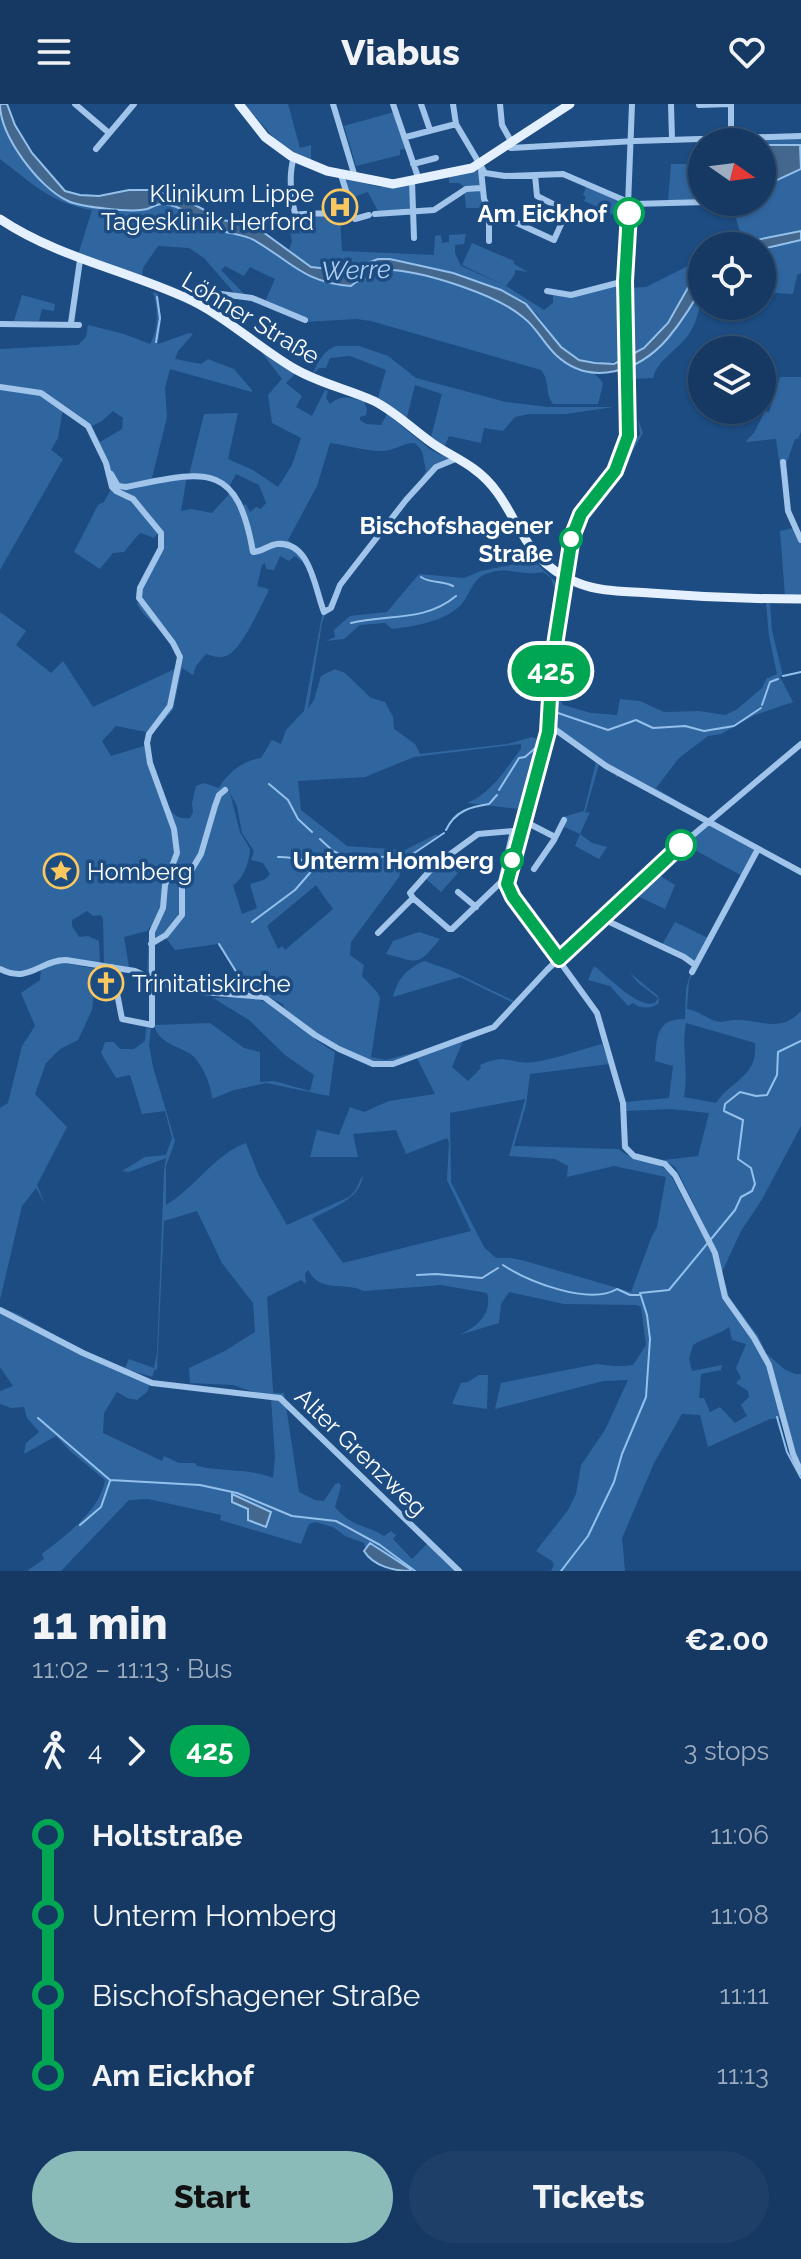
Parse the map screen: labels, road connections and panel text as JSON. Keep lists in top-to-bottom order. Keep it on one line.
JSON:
{"streets":{"main road":["Löhner Straße"],"street":["Alter Grenzweg"]},"water":["Werre"],"places":{"hospital":["Klinikum Lippe Tagesklinik Herford"],"other":["Am Eickhof","Bischofshagener Straße","Unterm Homberg"],"place":["Homberg"],"church":["Trinitatiskirche"]},"lines":["bus line 425"],"north":"right","page":{"header":"Viabus","on_map":"425","heading":["11 min","11:02 – 11:13 · Bus","€2.00"],"legs":["4","425","3 stops"],"list":[{"name":"Holtstraße","value":"11:06"},{"name":"Unterm Homberg","value":"11:08"},{"name":"Bischofshagener Straße","value":"11:11"},{"name":"Am Eickhof","value":"11:13"}],"buttons":["Start","Tickets"]}}
